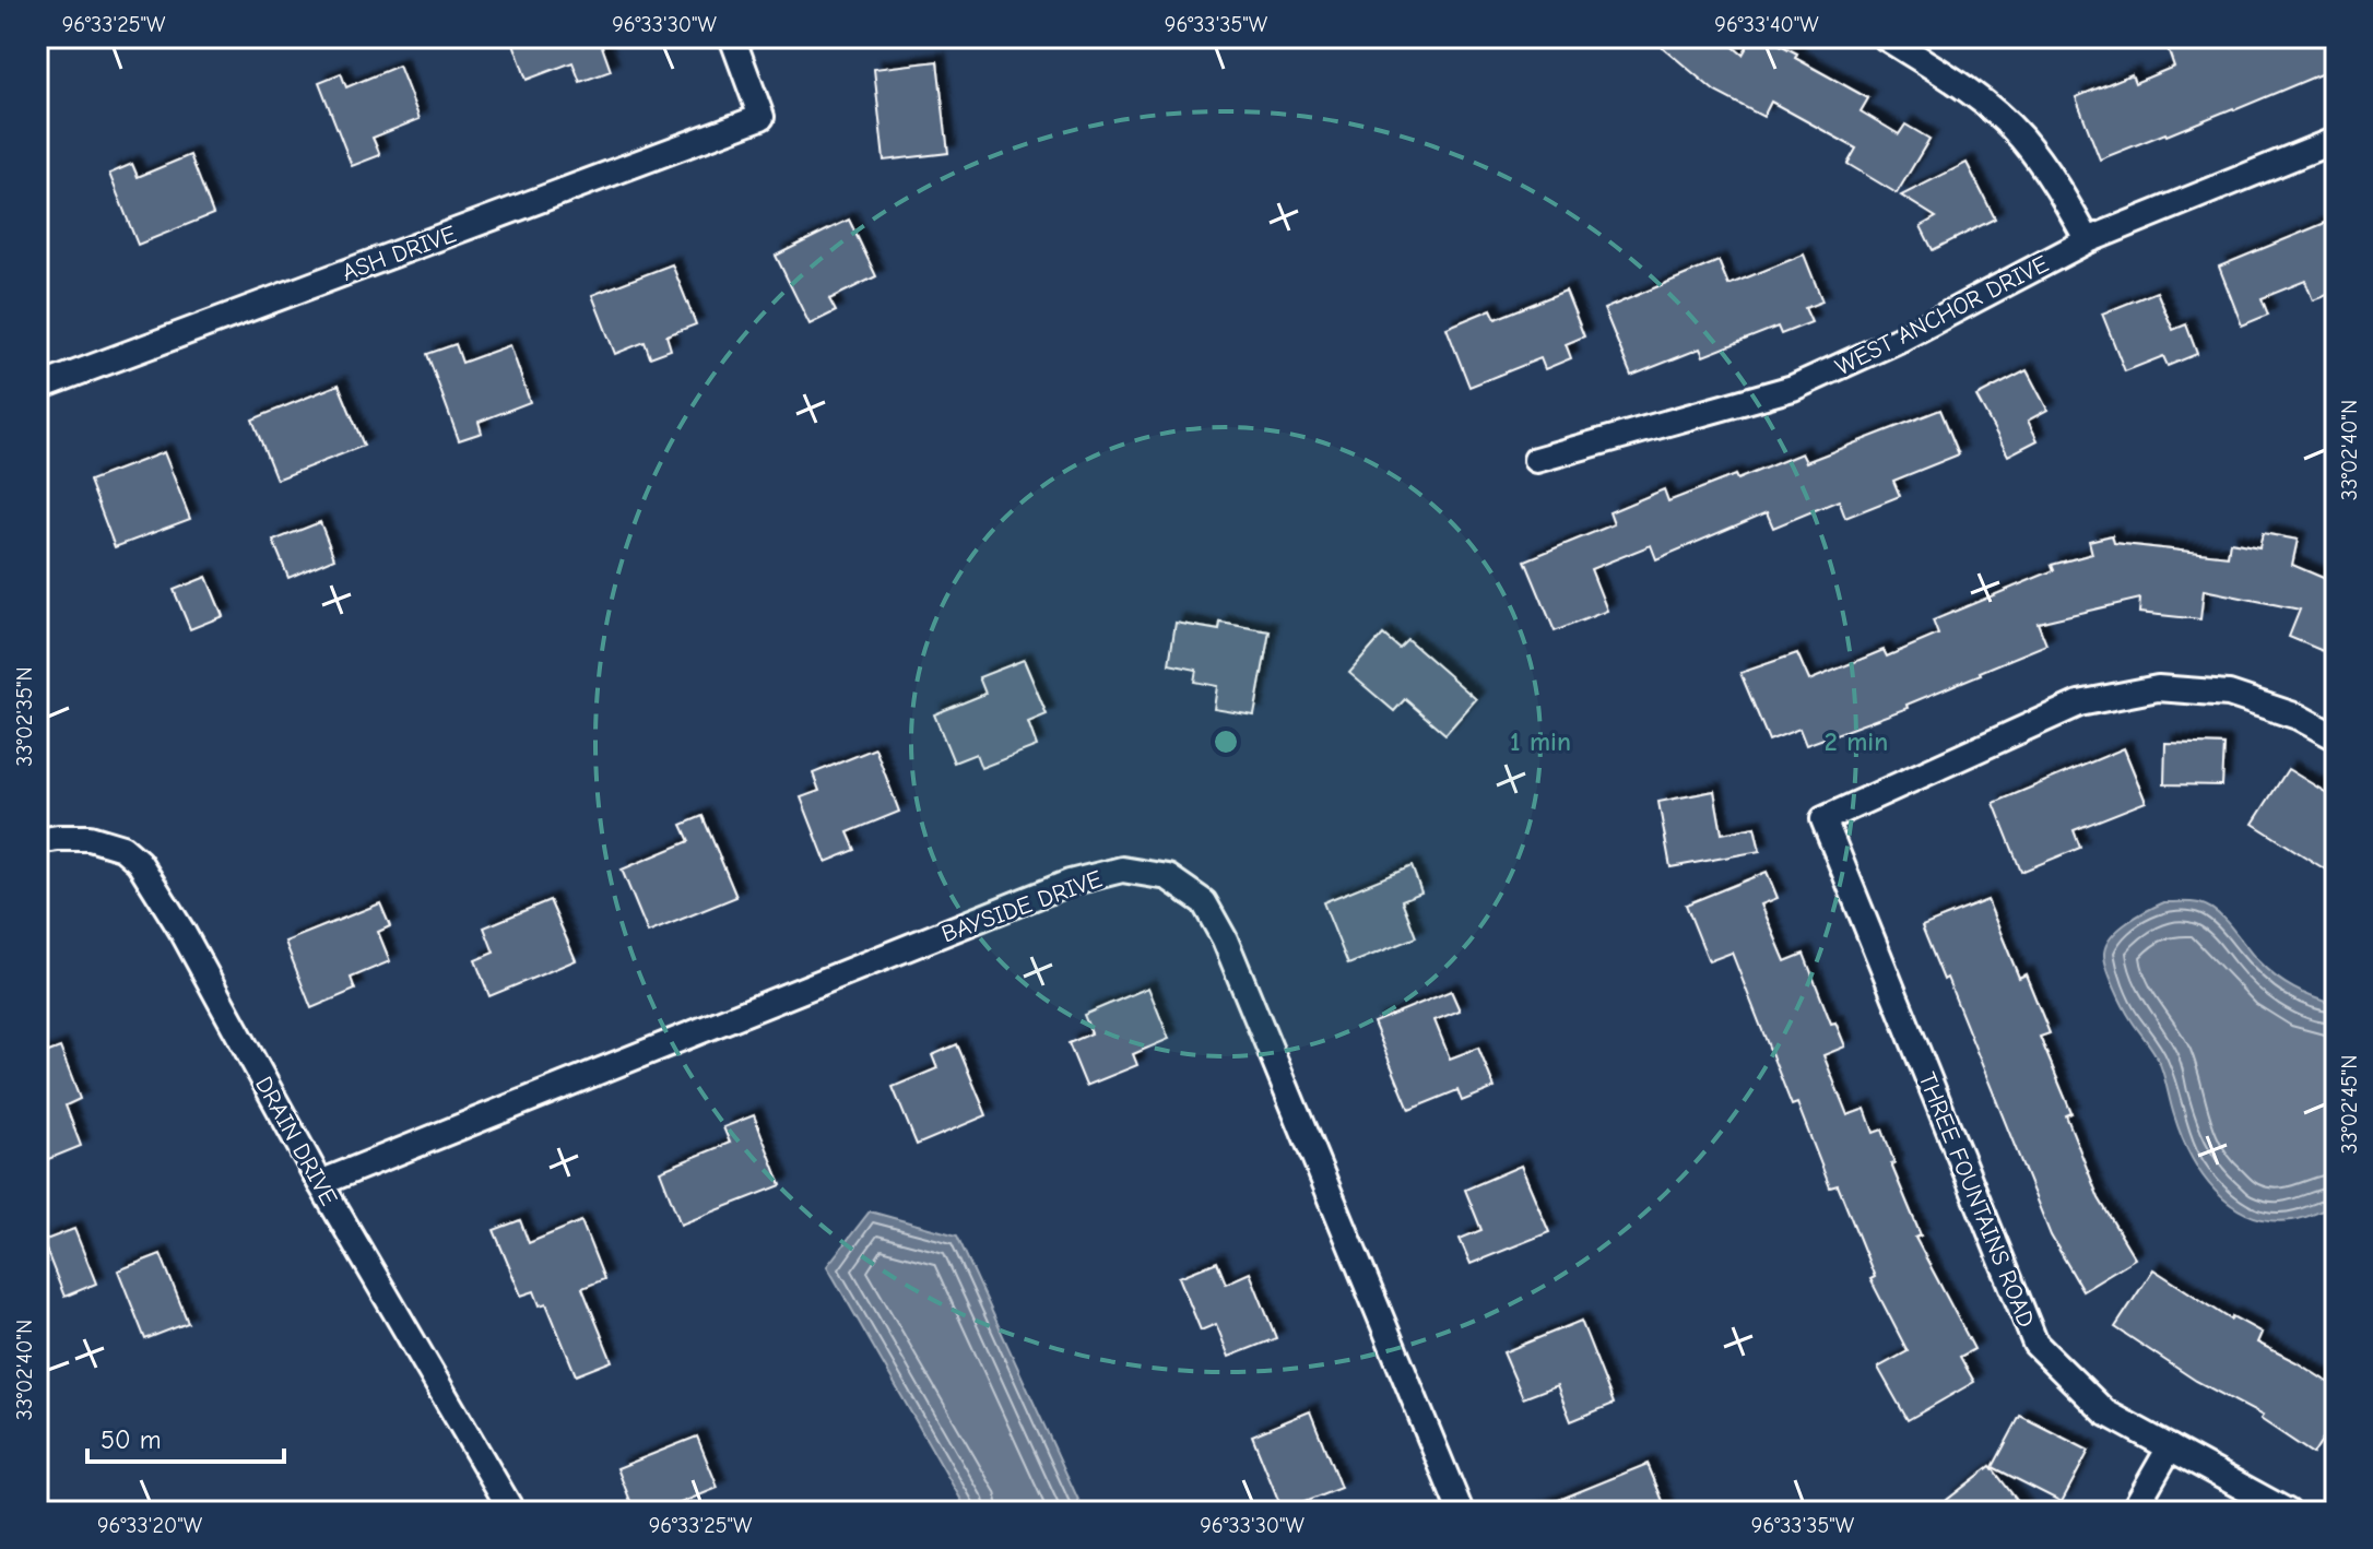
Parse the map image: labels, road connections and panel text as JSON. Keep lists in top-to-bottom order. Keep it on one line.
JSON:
{"streets":{"street":["ASH DRIVE","WEST ANCHOR DRIVE","BAYSIDE DRIVE","DRAIN DRIVE","THREE FOUNTAINS ROAD"]},"crossings":[["BAYSIDE DRIVE","DRAIN DRIVE"]],"scale_bar":"50 m","coordinates":["96°33'25\"W","96°33'30\"W","96°33'35\"W","96°33'40\"W","33°02'40\"N","33°02'35\"N","33°02'45\"N","96°33'20\"W"],"rings":["1 min","2 min"]}
